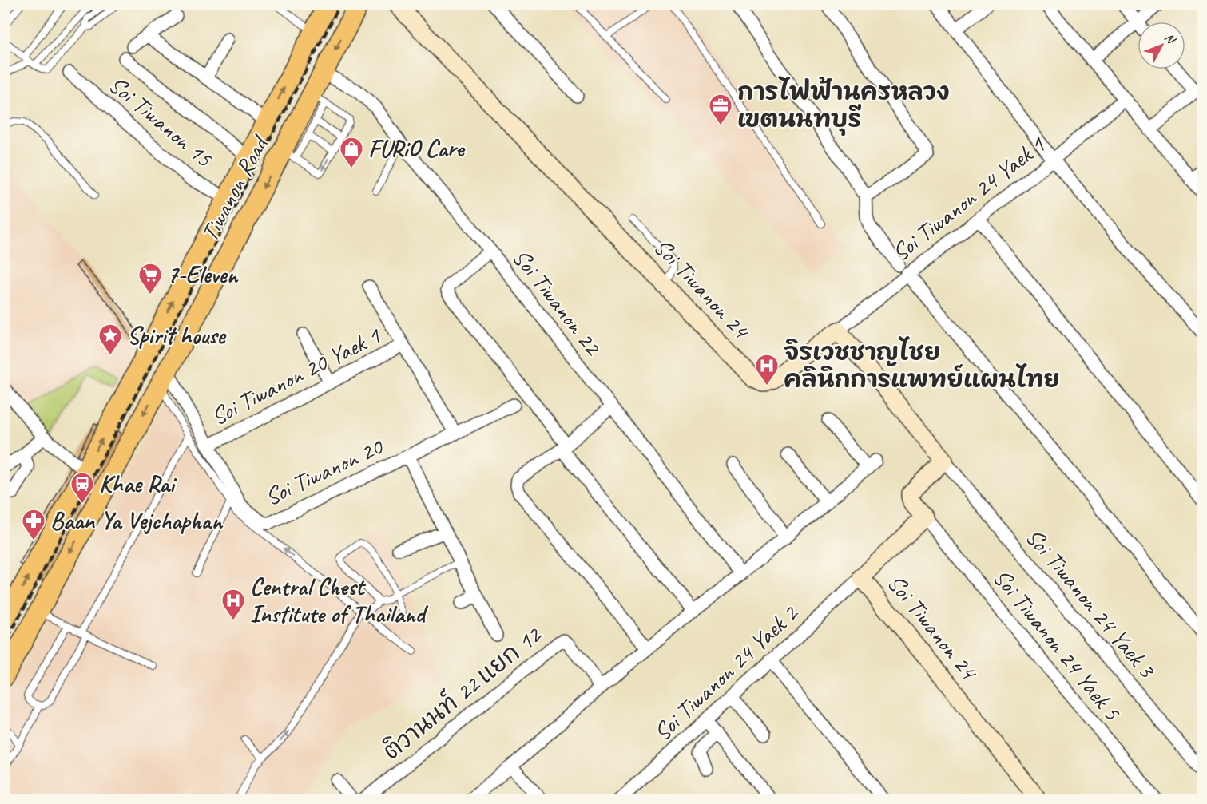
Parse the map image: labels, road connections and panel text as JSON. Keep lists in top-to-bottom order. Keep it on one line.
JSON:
{"streets":{"main road":["Tiwanon Road"],"street":["Soi Tiwanon 15","Soi Tiwanon 24 Yaek 1","Soi Tiwanon 24","Soi Tiwanon 22","Soi Tiwanon 20 Yaek 1","Soi Tiwanon 20","Soi Tiwanon 24 Yaek 3","Soi Tiwanon 24 Yaek 5","Soi Tiwanon 24 Yaek 2","ติวานนท์ 22 แยก 12"]},"crossings":[["Soi Tiwanon 15","Tiwanon Road"],["Tiwanon Road","Soi Tiwanon 22"],["Tiwanon Road","Soi Tiwanon 20"],["Soi Tiwanon 24 Yaek 1","Soi Tiwanon 24"],["Soi Tiwanon 24","Soi Tiwanon 24 Yaek 5"],["Soi Tiwanon 24","Soi Tiwanon 24 Yaek 2"],["Soi Tiwanon 20 Yaek 1","Soi Tiwanon 20"]],"places":{"office":["การไฟฟ้านครหลวง เขตนนทบุรี"],"shop":["FURiO Care"],"supermarket":["7-Eleven"],"place":["Spirit house"],"hospital":["จิรเวชชาญไชย คลินิกการแพทย์แผนไทย","Central Chest Institute of Thailand"],"station":["Khae Rai"],"pharmacy":["Baan Ya Vejchaphan"]},"north":"top right"}
